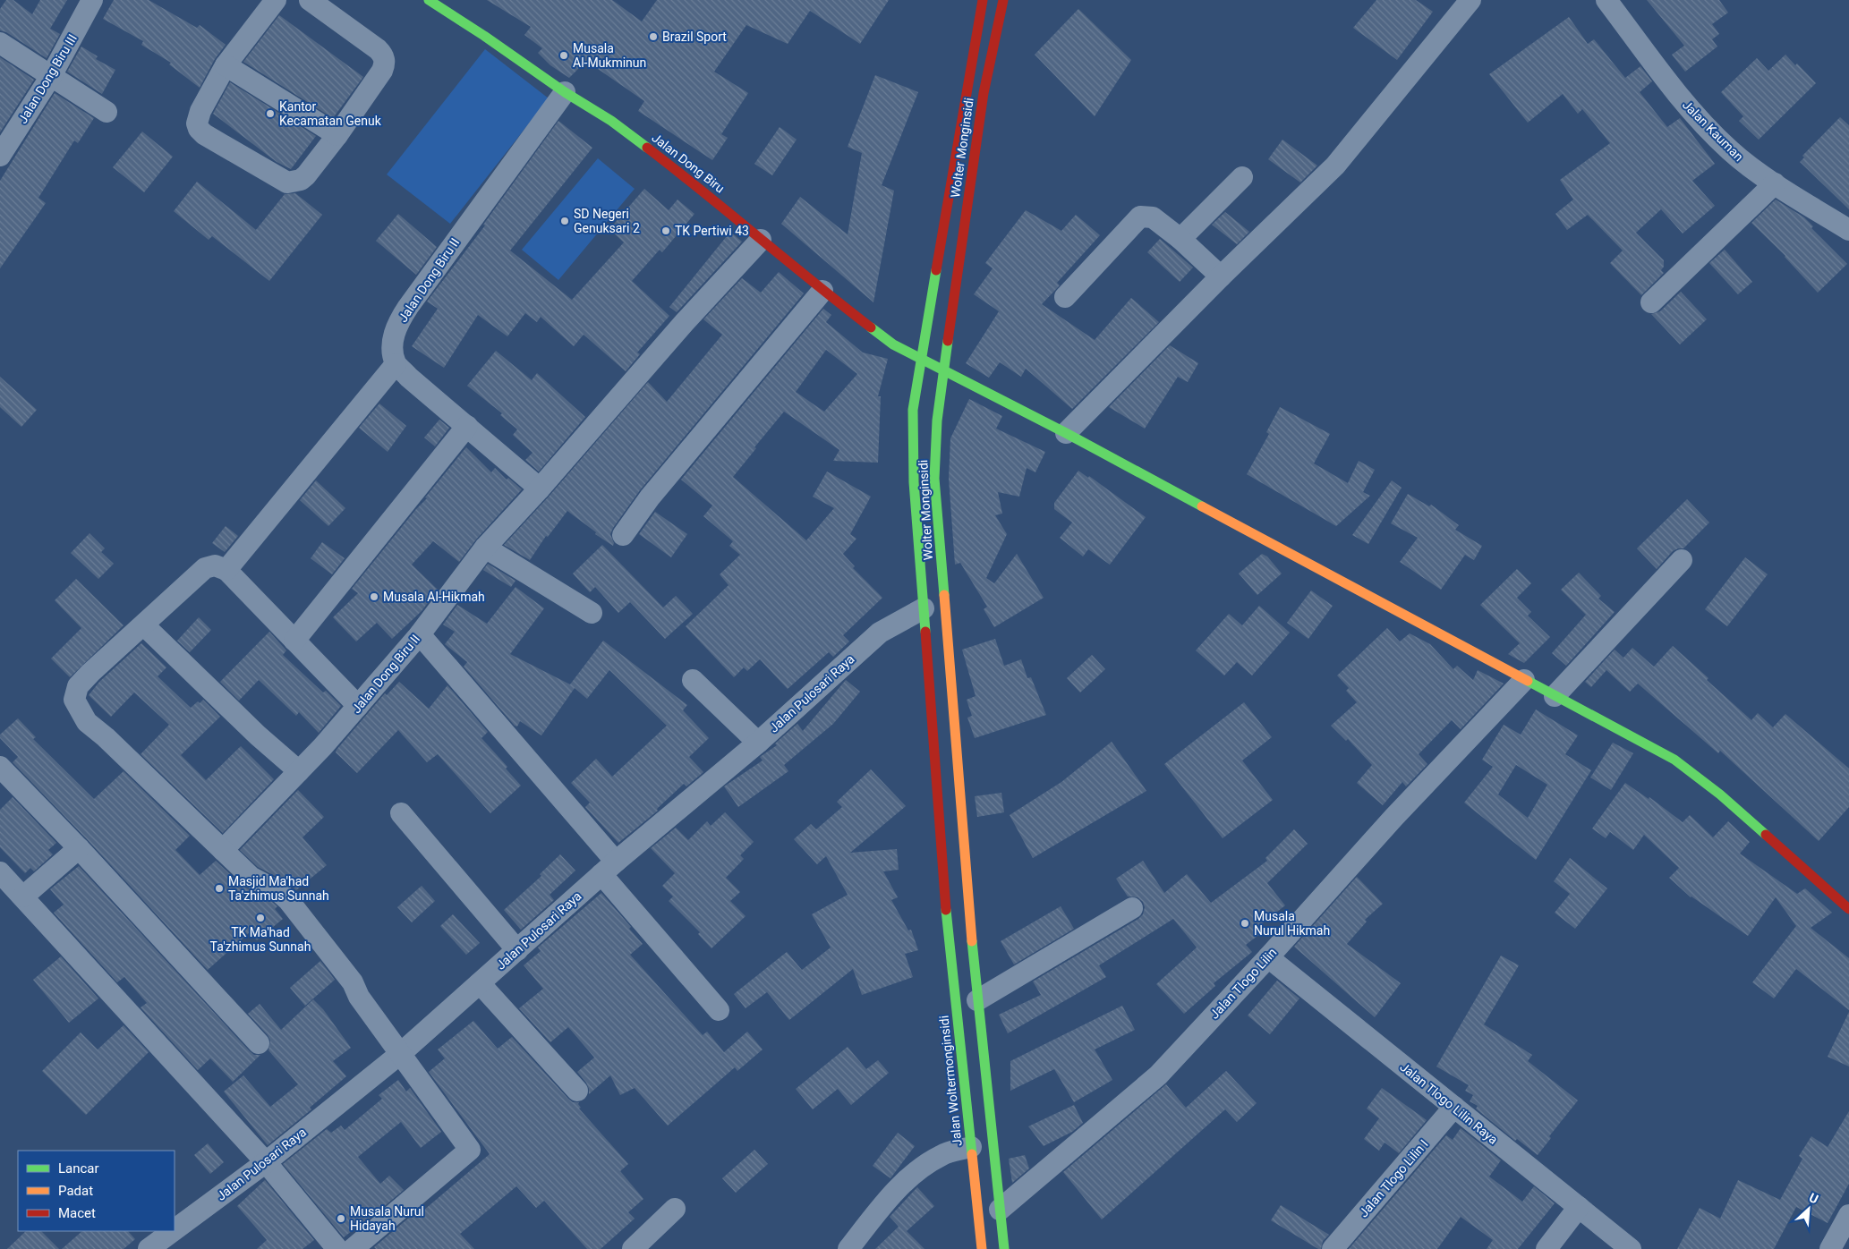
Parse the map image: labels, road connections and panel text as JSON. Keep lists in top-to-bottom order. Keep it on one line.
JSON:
{"streets":{"main road":["Wolter Monginsidi","Jalan Dong Biru","Jalan Woltermonginsidi"],"street":["Jalan Dong Biru III","Jalan Kauman","Jalan Dong Biru II","Jalan Pulosari Raya","Jalan Tlogo Lilin","Jalan Tlogo Lilin Raya","Jalan Tlogo Lilin I"]},"crossings":[["Wolter Monginsidi","Jalan Dong Biru"],["Wolter Monginsidi","Jalan Pulosari Raya"],["Wolter Monginsidi","Jalan Woltermonginsidi"],["Jalan Dong Biru","Jalan Dong Biru II"],["Jalan Dong Biru","Jalan Tlogo Lilin"],["Jalan Tlogo Lilin","Jalan Tlogo Lilin Raya"],["Jalan Tlogo Lilin Raya","Jalan Tlogo Lilin I"]],"places":["Brazil Sport","Musala Al-Mukminun","Kantor Kecamatan Genuk","SD Negeri Genuksari 2","TK Pertiwi 43","Musala Al-Hikmah","Masjid Ma'had Ta'zhimus Sunnah","TK Ma'had Ta'zhimus Sunnah","Musala Nurul Hikmah","Musala Nurul Hidayah"],"legend":["Lancar","Padat","Macet"],"north":"top right"}
